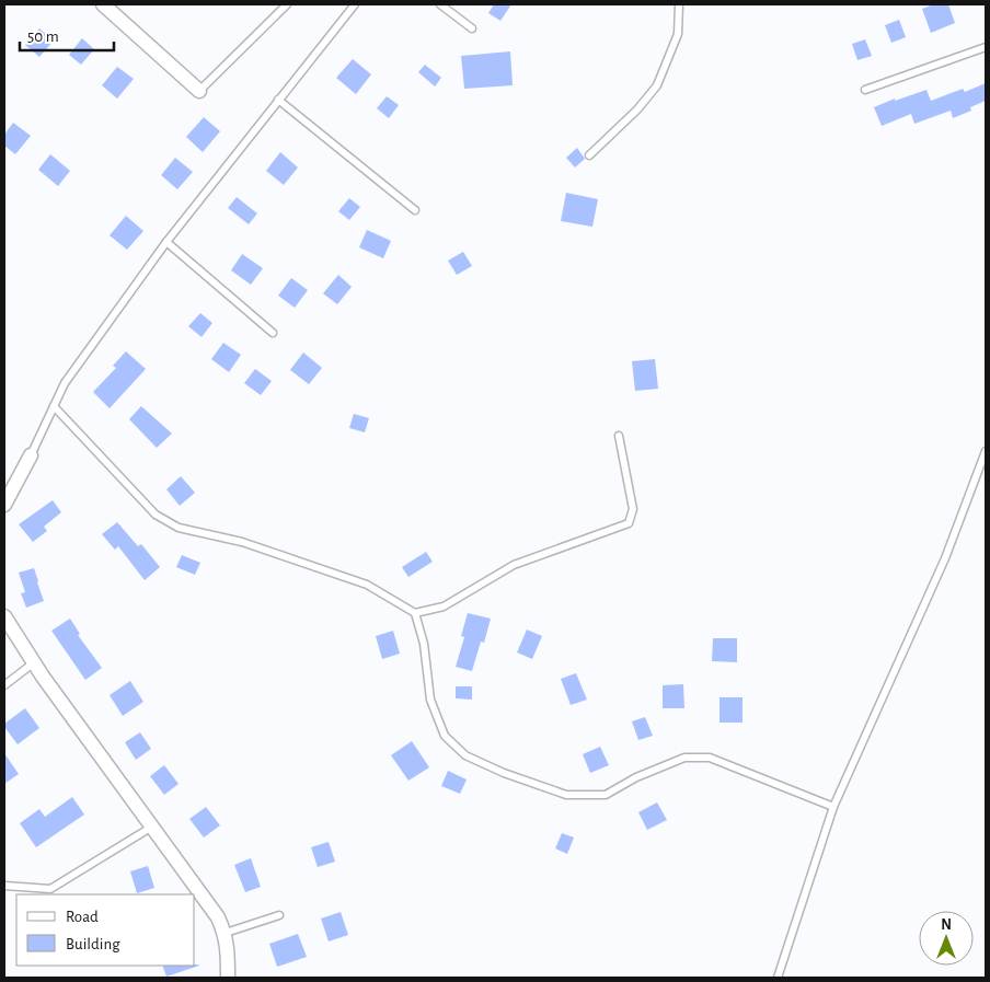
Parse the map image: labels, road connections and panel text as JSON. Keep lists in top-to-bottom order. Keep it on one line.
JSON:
{"legend":["Road","Building"],"scale_bar":"50 m","north":"top"}
